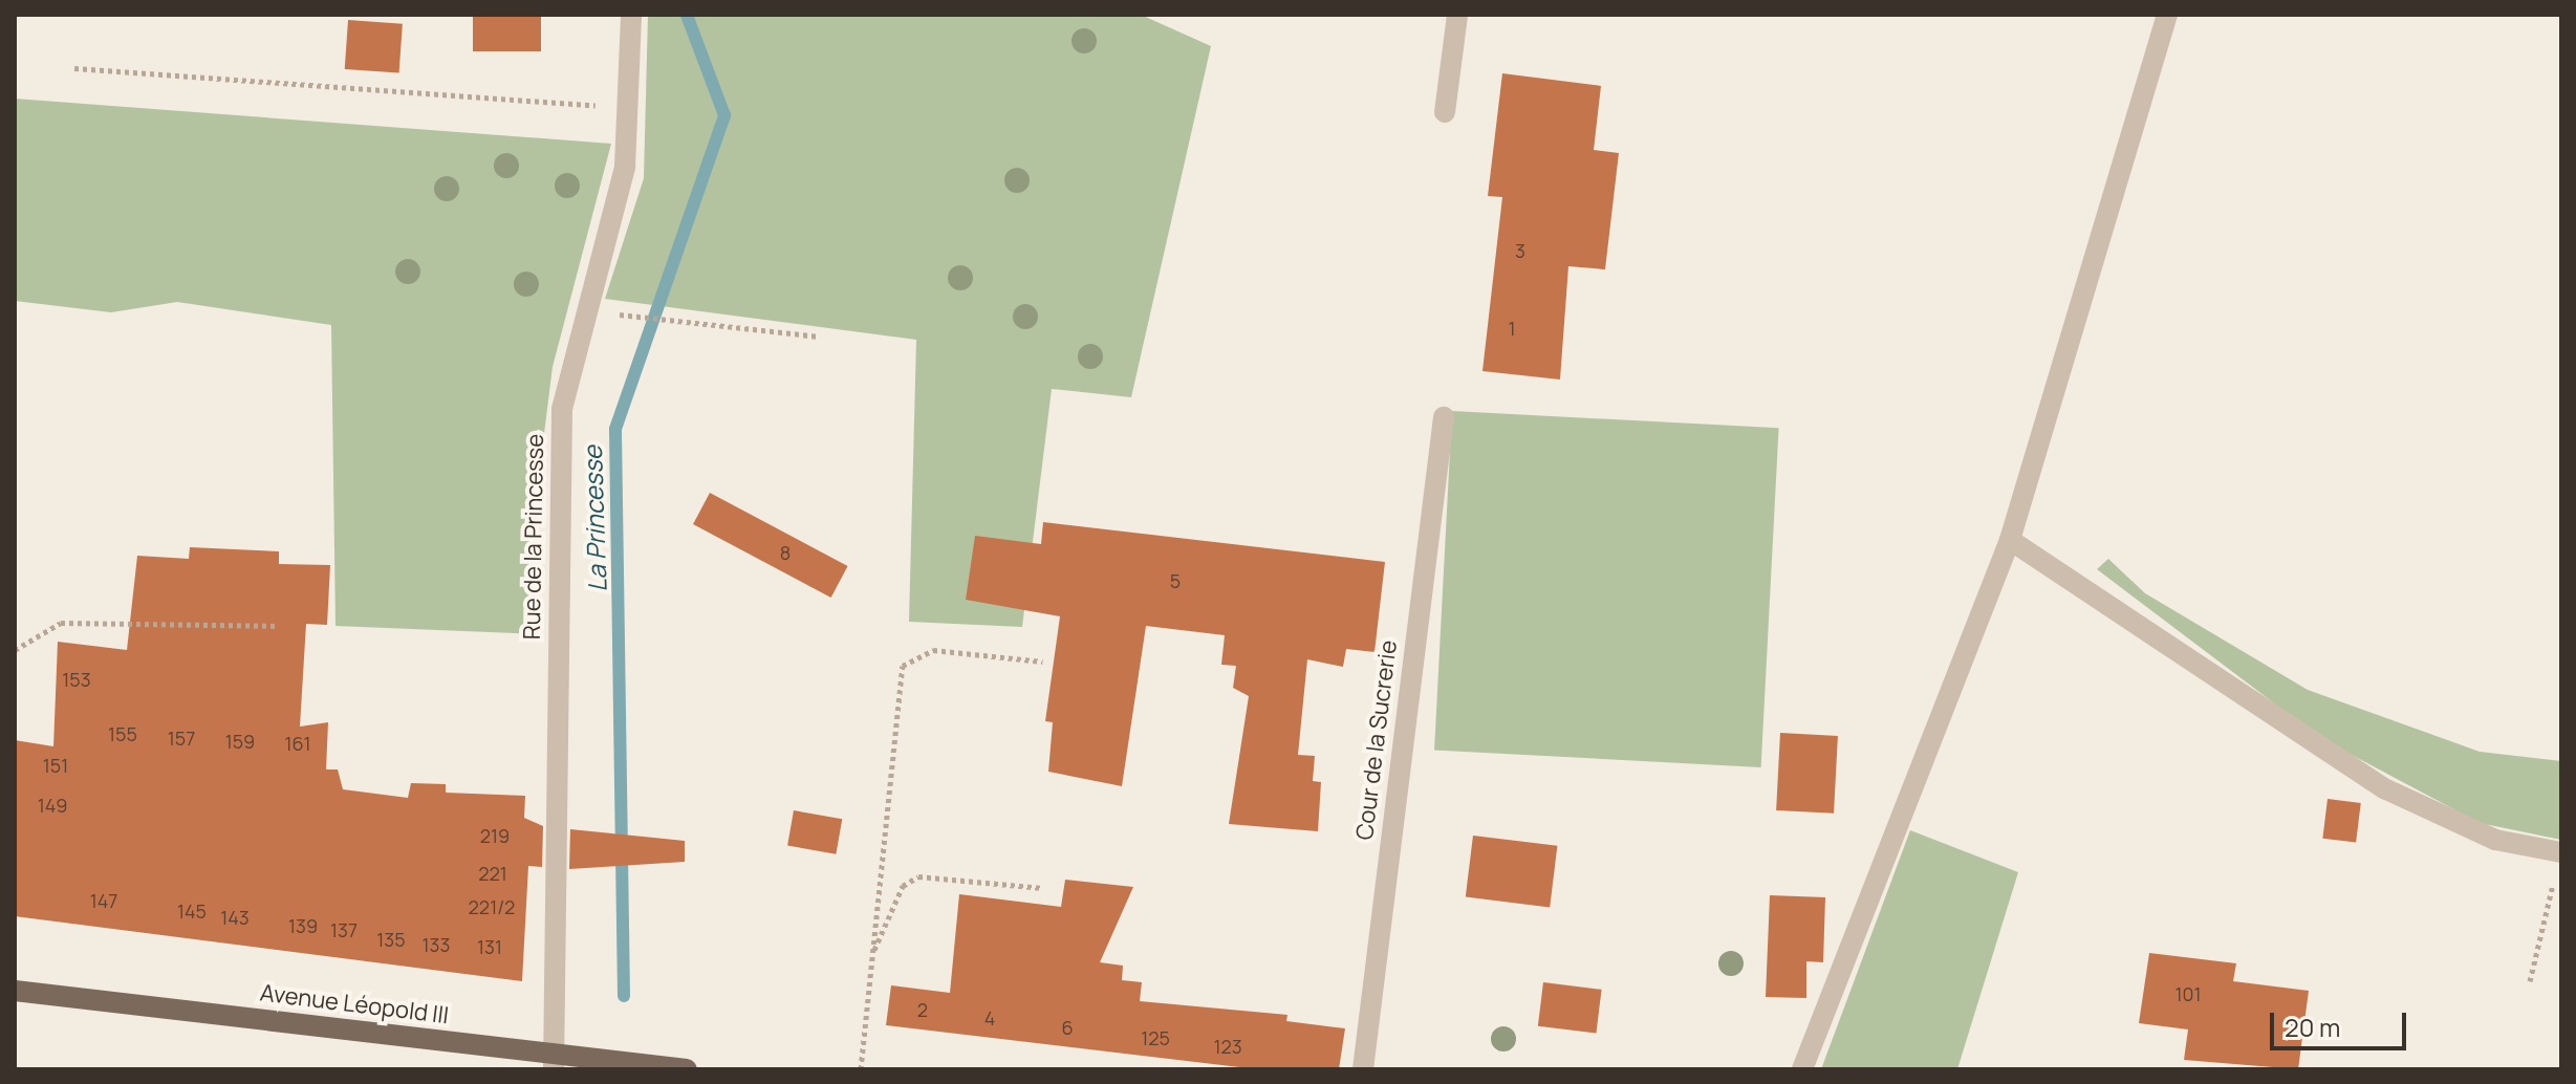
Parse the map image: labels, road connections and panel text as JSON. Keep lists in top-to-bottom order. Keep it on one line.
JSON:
{"streets":{"main road":["Avenue Léopold III"],"street":["Rue de la Princesse","Cour de la Sucrerie"]},"crossings":[["Rue de la Princesse","Avenue Léopold III"]],"water":["La Princesse"],"house_numbers":["3","1","8","5","153","155","157","159","161","151","149","219","221","147","221/2","145","143","139","137","135","133","131","101","2","4","6","125","123"],"scale_bar":"20 m"}
